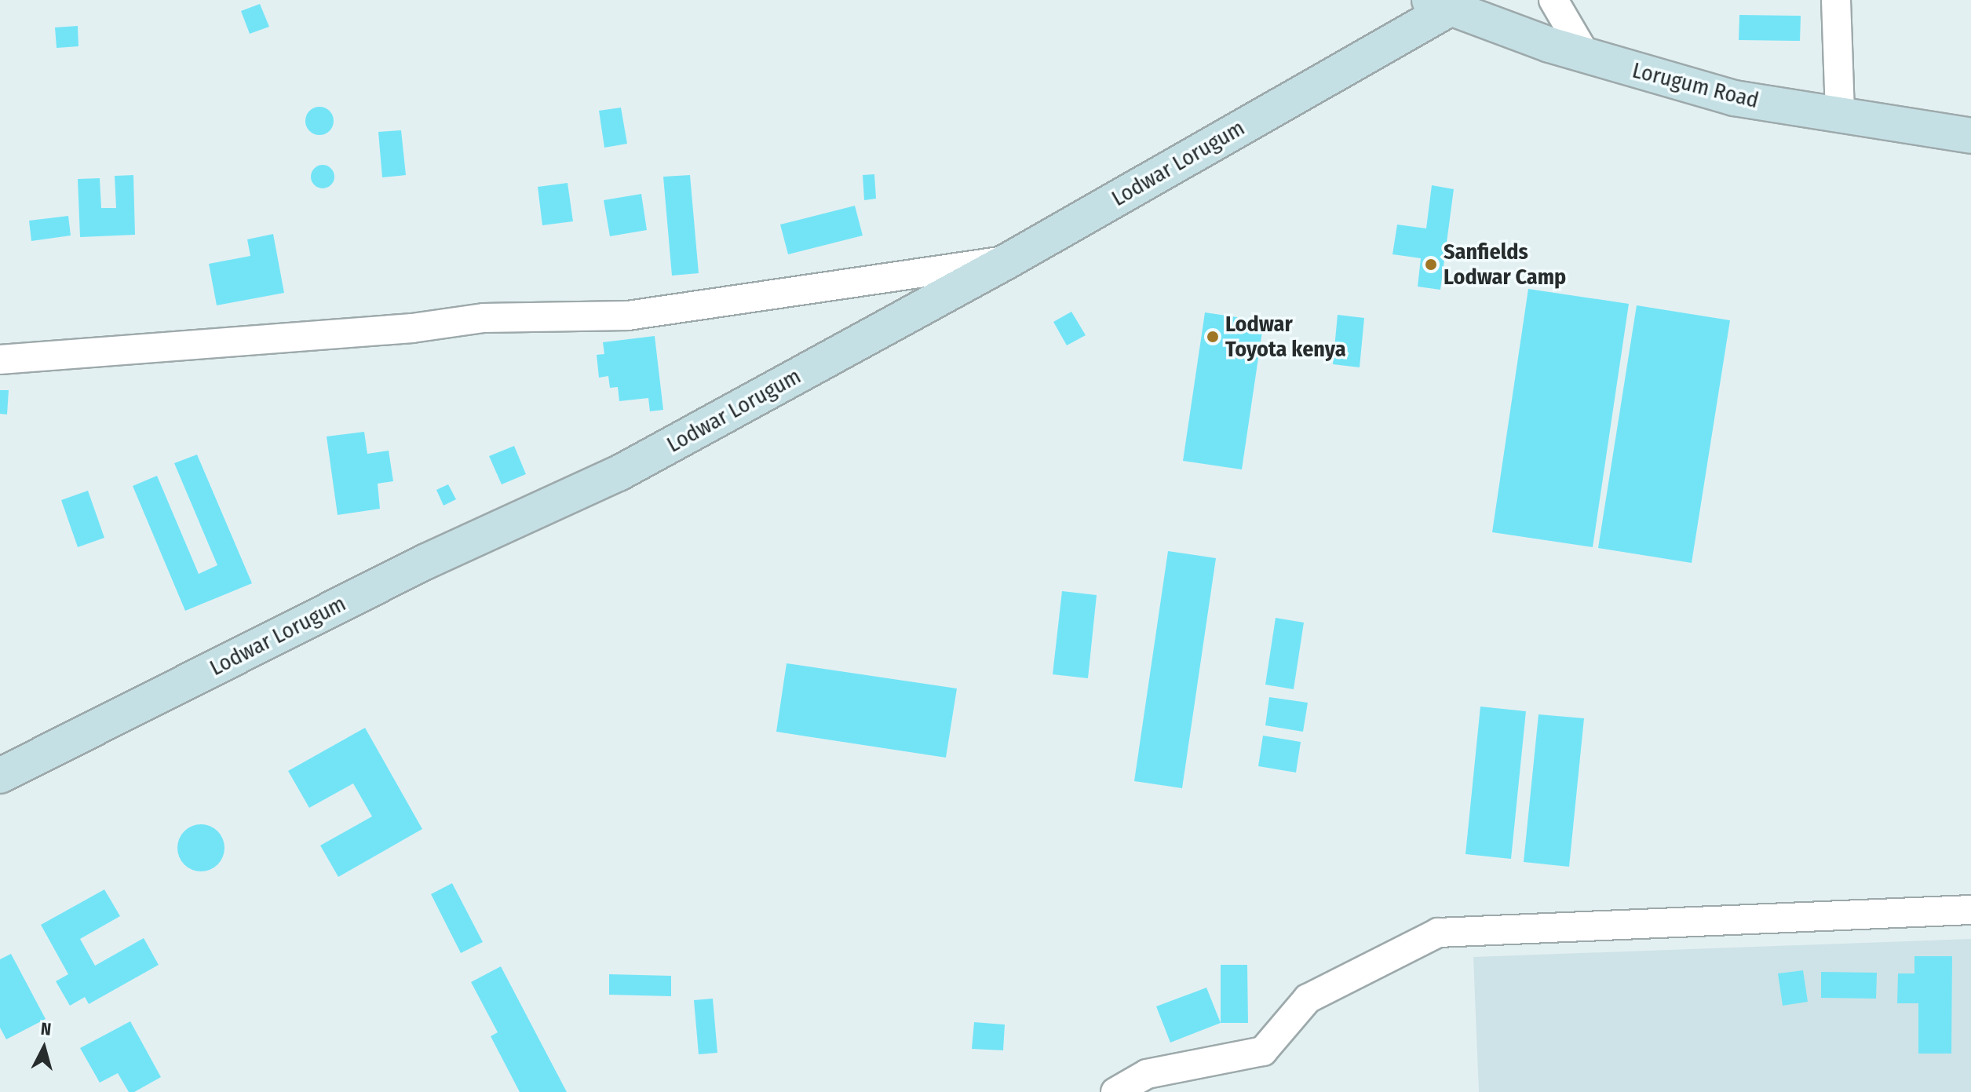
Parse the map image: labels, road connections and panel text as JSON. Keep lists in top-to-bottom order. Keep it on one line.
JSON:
{"streets":{"street":["Lorugum Road","Lodwar Lorugum"]},"crossings":[["Lorugum Road","Lodwar Lorugum"]],"places":["Sanfields Lodwar Camp","Lodwar Toyota kenya"],"north":"top"}
